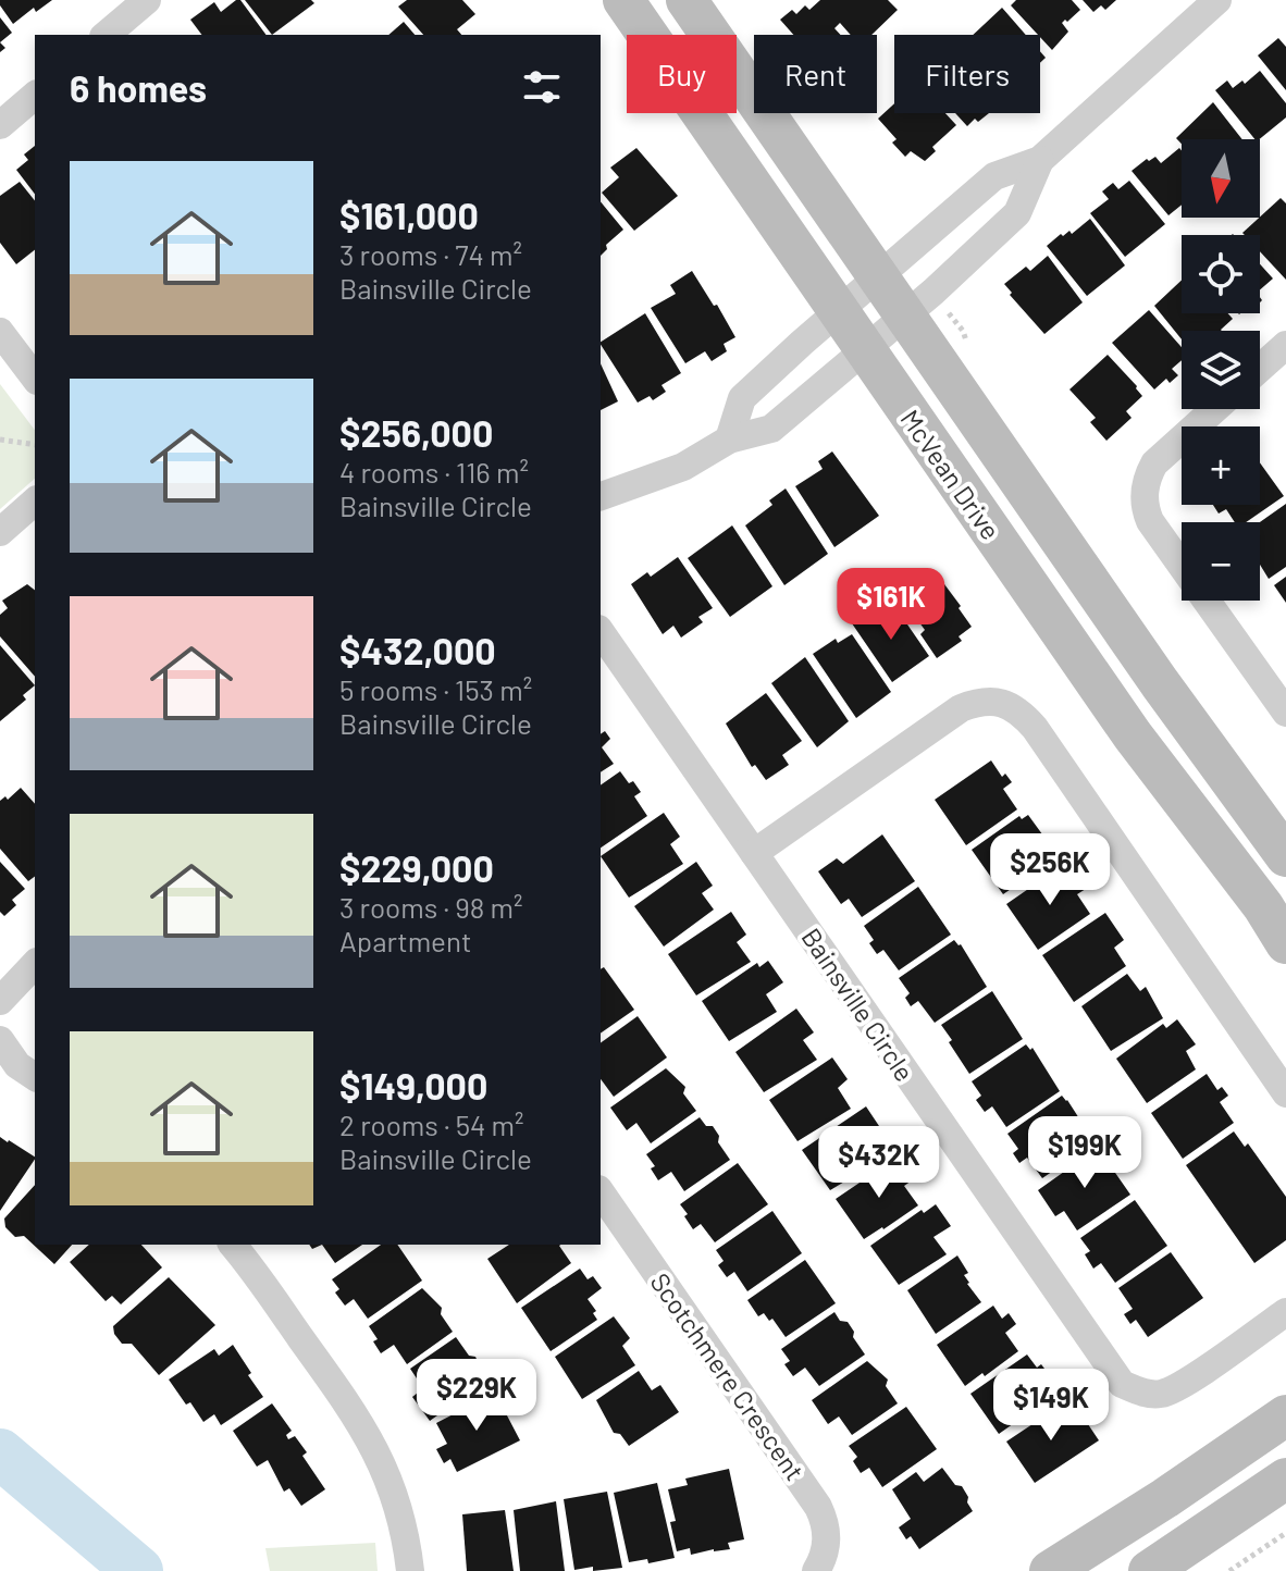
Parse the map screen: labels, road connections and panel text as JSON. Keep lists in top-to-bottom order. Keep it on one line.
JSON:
{"streets":{"main road":["McVean Drive"],"street":["Bainsville Circle","Scotchmere Crescent"]},"north":"bottom","page":{"chip":["Buy","Rent","Filters"],"heading":"6 homes","map_buttons":["+","−"],"list":[{"name":"$161,000","note":"3 rooms · 74 m² · Bainsville Circle"},{"name":"$256,000","note":"4 rooms · 116 m² · Bainsville Circle"},{"name":"$432,000","note":"5 rooms · 153 m² · Bainsville Circle"},{"name":"$229,000","note":"3 rooms · 98 m² · Apartment"},{"name":"$149,000","note":"2 rooms · 54 m² · Bainsville Circle"}],"price":["$161K","$256K","$199K","$432K","$229K","$149K"]}}
